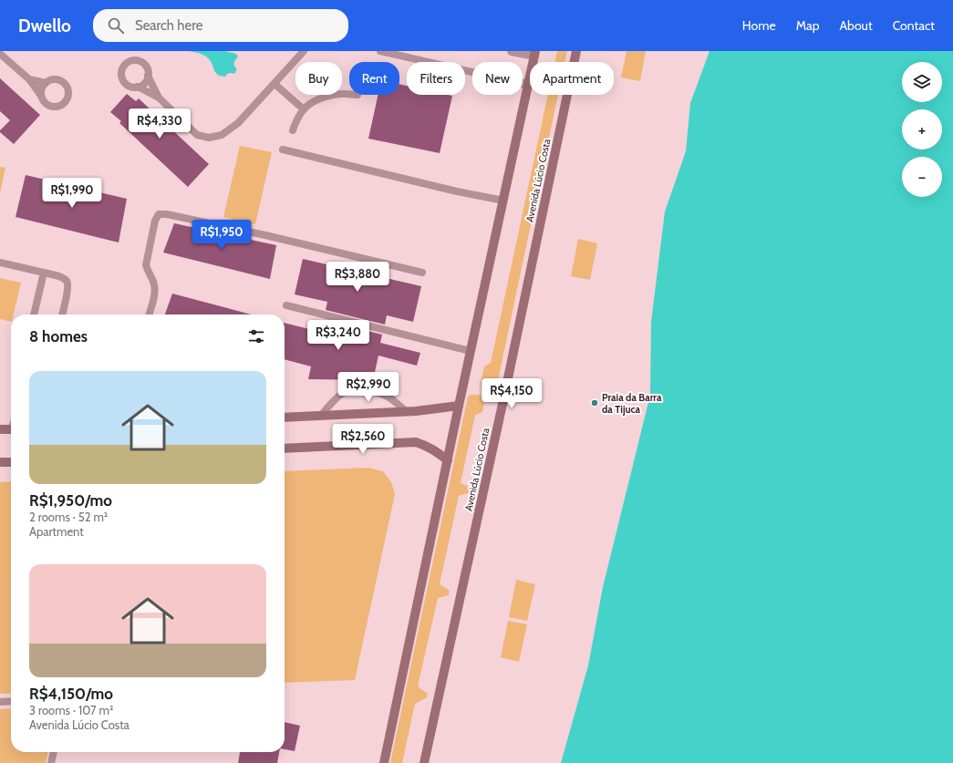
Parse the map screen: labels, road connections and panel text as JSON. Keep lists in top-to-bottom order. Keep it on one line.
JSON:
{"streets":{"main road":["Avenida Lúcio Costa"]},"places":["Praia da Barra da Tijuca"],"page":{"header":"Dwello","search":"Search here","nav":["Home","Map","About","Contact"],"map_buttons":["+","−"],"chip":["Buy","Rent","Filters","New","Apartment"],"price":["R$4,330","R$1,990","R$1,950","R$3,880","R$3,240","R$2,990","R$4,150","R$2,560"],"heading":"8 homes","list":[{"name":"R$1,950/mo","note":"2 rooms · 52 m² · Apartment"},{"name":"R$4,150/mo","note":"3 rooms · 107 m² · Avenida Lúcio Costa"}]}}
